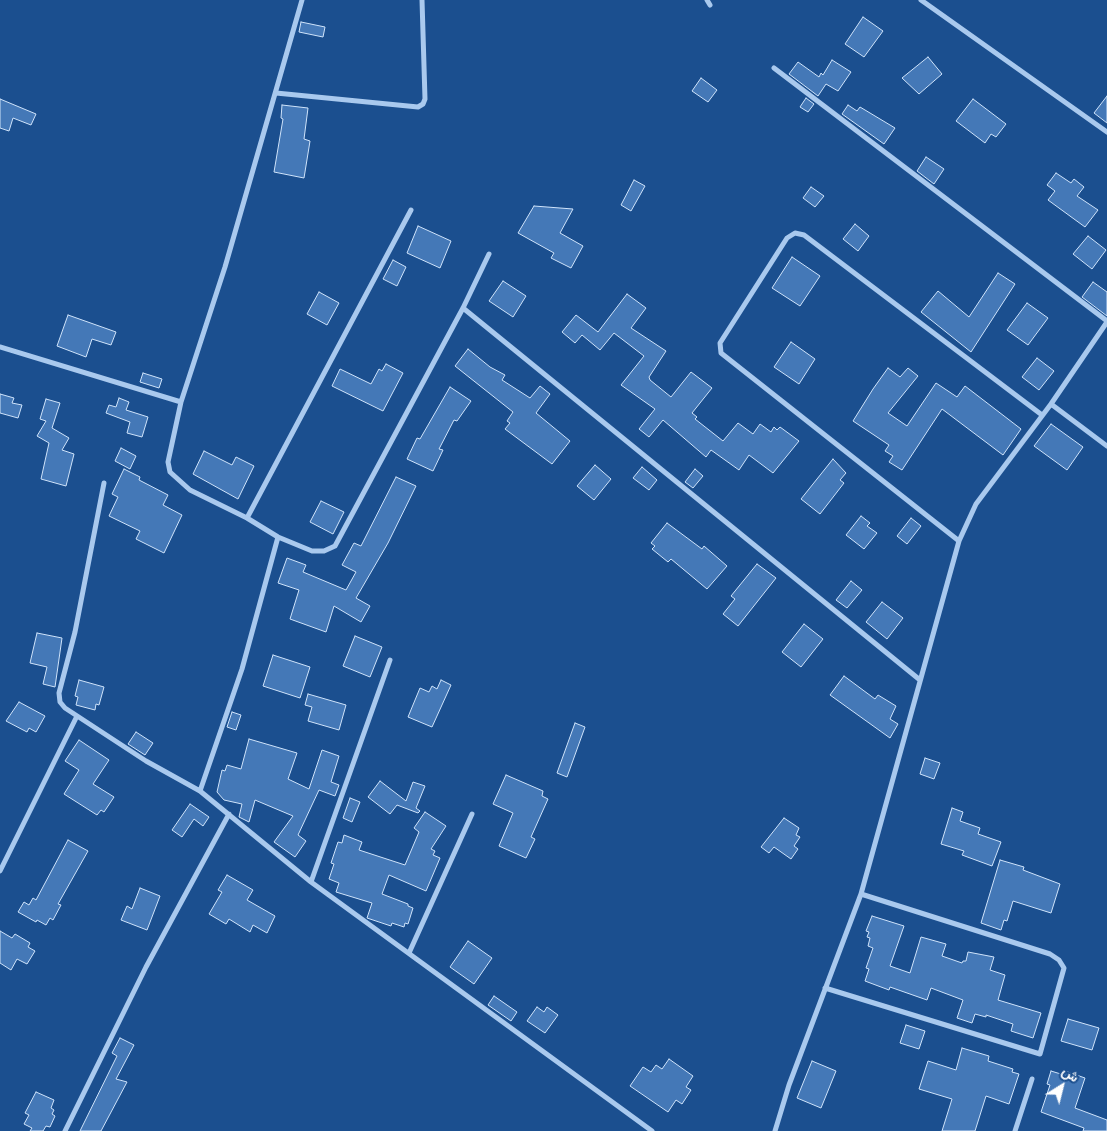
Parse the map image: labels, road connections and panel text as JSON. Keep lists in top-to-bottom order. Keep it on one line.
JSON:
{"north":"top right"}
